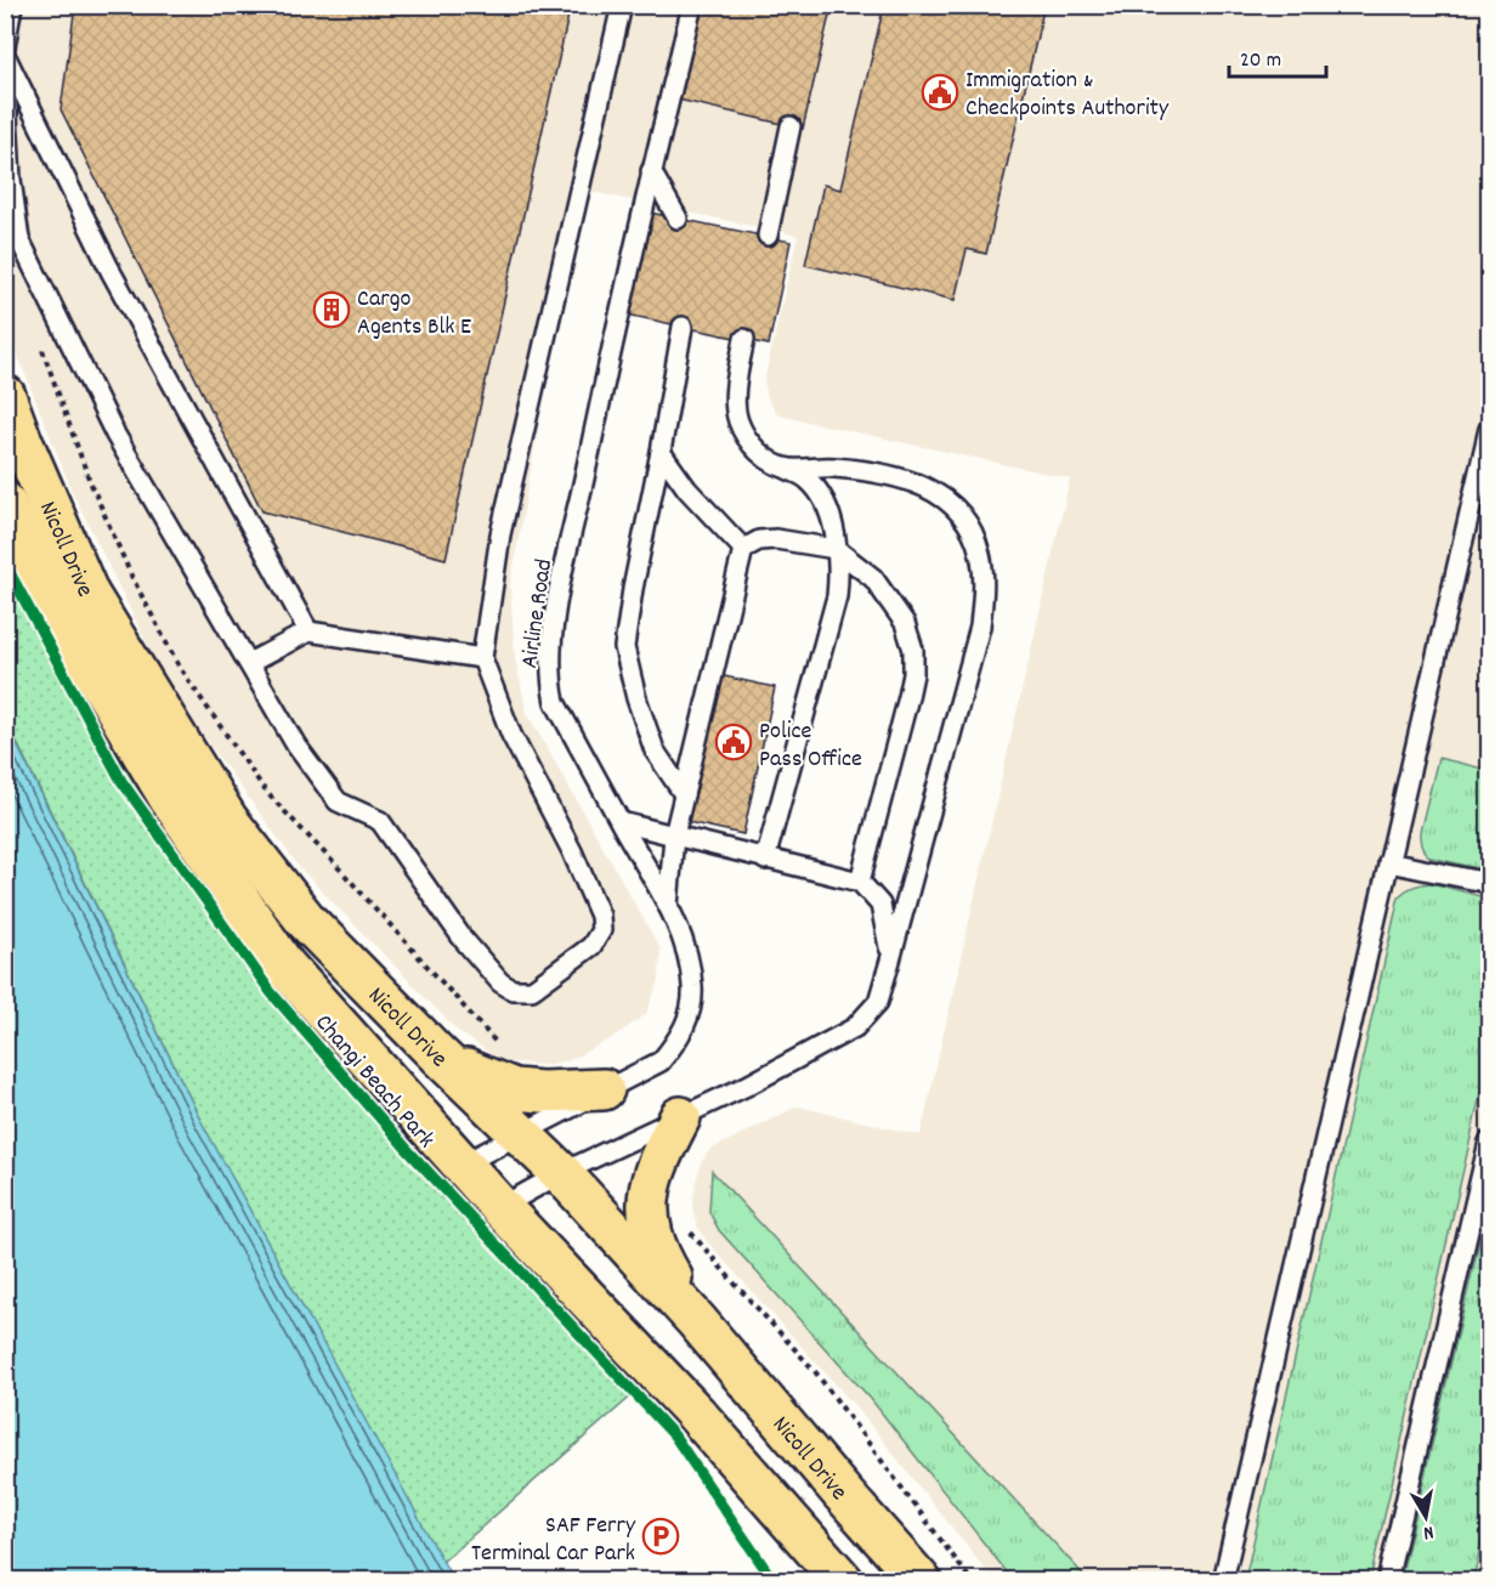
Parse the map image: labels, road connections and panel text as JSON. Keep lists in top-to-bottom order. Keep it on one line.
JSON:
{"streets":{"main road":["Nicoll Drive"],"lane":["Airline Road"],"cycle path":["Changi Beach Park"]},"crossings":[["Nicoll Drive","Airline Road"]],"places":{"public building":["Immigration & Checkpoints Authority","Police Pass Office"],"building":["Cargo Agents Blk E"],"parking":["SAF Ferry Terminal Car Park"]},"scale_bar":"20 m","north":"bottom"}
